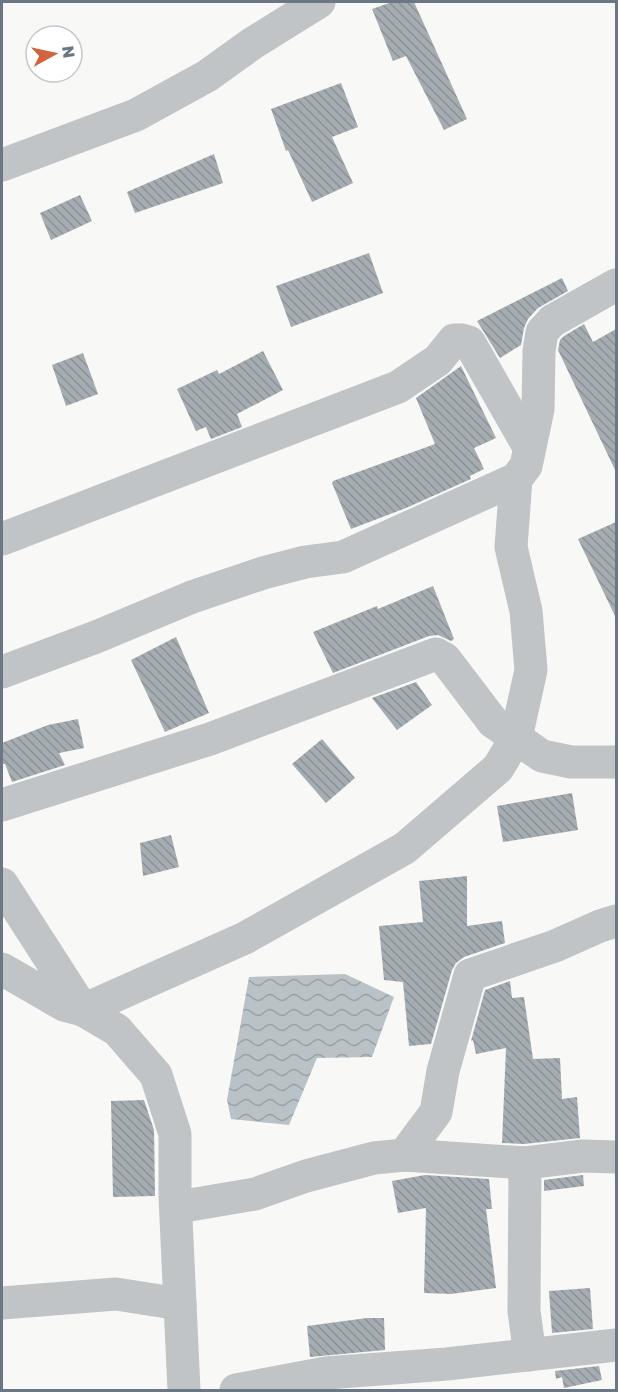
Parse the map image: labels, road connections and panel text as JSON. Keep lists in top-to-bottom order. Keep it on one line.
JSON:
{"north":"right"}
